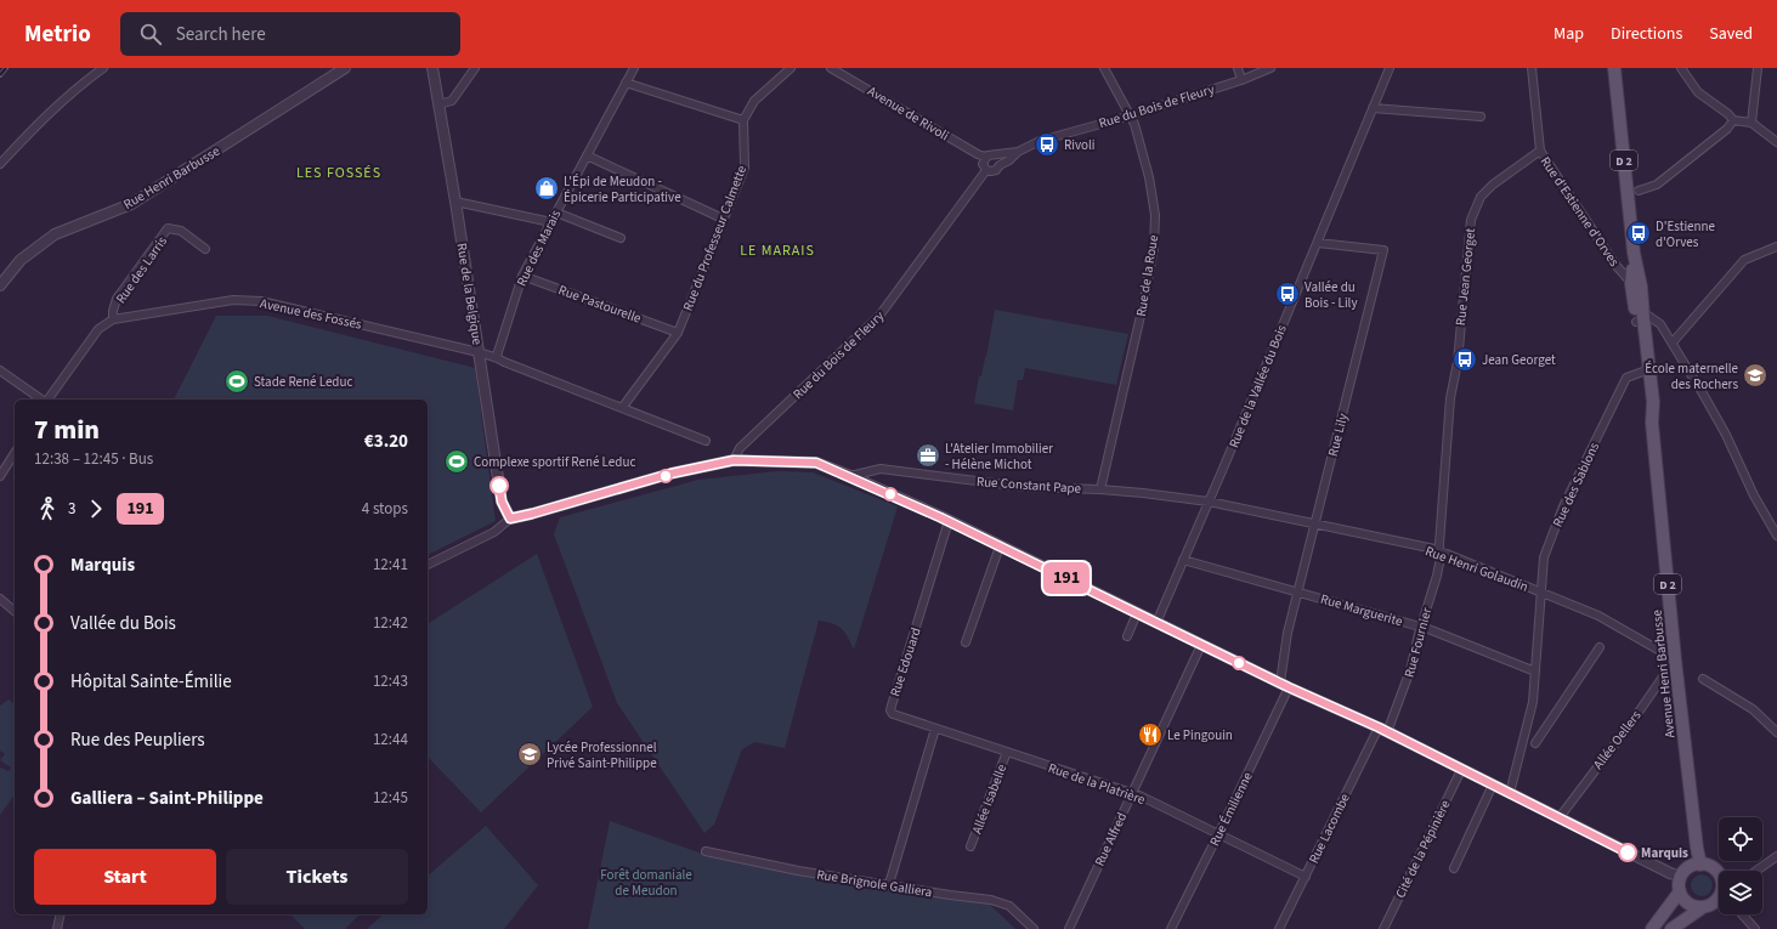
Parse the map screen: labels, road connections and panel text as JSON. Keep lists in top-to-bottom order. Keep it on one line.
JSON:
{"streets":{"main road":["D 2","Avenue Henri Barbusse"],"street":["Rue du Bois de Fleury","Avenue de Rivoli","Rue Henri Barbusse","Rue d'Estienne d'Orves","Rue du Professeur Calmette","Rue des Marais","Rue des Larris","Rue de la Roue","Rue Jean Georget","Rue de la Belgique","Rue Pastourelle","Avenue des Fossés","Rue de la Vallée du Bois","Rue Lily","Rue Constant Pape","Rue des Sablons","Rue Henri Golaudin","Rue Marguerite","Rue Fournier","Rue Edouard","Allée Oellers","Rue de la Platrière","Allée Isabelle","Rue Émilienne","Rue Lacombe","Rue Alfred","Cité de la Pépinière","Rue Brignole Galliera"]},"crossings":[["Rue du Bois de Fleury","Avenue de Rivoli"],["Rue du Bois de Fleury","Rue de la Roue"],["Rue d'Estienne d'Orves","Rue Jean Georget"],["Rue d'Estienne d'Orves","Avenue Henri Barbusse"],["Rue du Professeur Calmette","Rue Pastourelle"],["Rue du Professeur Calmette","Avenue des Fossés"],["Rue des Marais","Rue Pastourelle"],["Rue des Marais","Avenue des Fossés"],["Rue des Larris","Avenue des Fossés"],["Rue de la Roue","Rue Constant Pape"],["Rue Jean Georget","Rue Henri Golaudin"],["Rue Jean Georget","Rue Fournier"],["Rue de la Belgique","Avenue des Fossés"],["Rue de la Vallée du Bois","Rue Lily"],["Rue de la Vallée du Bois","Rue Constant Pape"],["Rue de la Vallée du Bois","Rue Henri Golaudin"],["Rue de la Vallée du Bois","Rue Marguerite"],["Rue Lily","Rue Henri Golaudin"],["Rue Lily","Rue Marguerite"],["Rue Lily","Rue Émilienne"],["Rue Constant Pape","Rue Henri Golaudin"],["Rue des Sablons","Rue Henri Golaudin"],["Rue des Sablons","Rue Marguerite"],["Rue des Sablons","Avenue Henri Barbusse"],["Rue Henri Golaudin","Rue Fournier"],["Rue Henri Golaudin","Avenue Henri Barbusse"],["Rue Henri Golaudin","Allée Oellers"],["Rue Marguerite","Rue Fournier"],["Rue Fournier","Rue Lacombe"],["Rue Edouard","Rue de la Platrière"],["Avenue Henri Barbusse","Allée Oellers"],["Rue de la Platrière","Allée Isabelle"],["Rue de la Platrière","Rue Émilienne"],["Rue de la Platrière","Rue Lacombe"],["Rue de la Platrière","Rue Alfred"]],"districts":["LES FOSSÉS","LE MARAIS"],"parks":["Forêt domaniale de Meudon"],"places":{"bus stop":["Rivoli","D'Estienne d'Orves","Vallée du Bois - Lily","Jean Georget"],"shop":["L'Épi de Meudon - Épicerie Participative"],"school or university":["École maternelle des Rochers","Lycée Professionnel Privé Saint-Philippe"],"sports":["Stade René Leduc","Complexe sportif René Leduc"],"office":["L'Atelier Immobilier - Hélène Michot"],"restaurant":["Le Pingouin"],"other":["Marquis"]},"lines":["bus line 191"],"page":{"header":"Metrio","search":"Search here","nav":["Map","Directions","Saved"],"on_map":"191","heading":["7 min","12:38 – 12:45 · Bus","€3.20"],"legs":["3","191","4 stops"],"list":[{"name":"Marquis","value":"12:41"},{"name":"Vallée du Bois","value":"12:42"},{"name":"Hôpital Sainte-Émilie","value":"12:43"},{"name":"Rue des Peupliers","value":"12:44"},{"name":"Galliera – Saint-Philippe","value":"12:45"}],"buttons":["Start","Tickets"]}}
